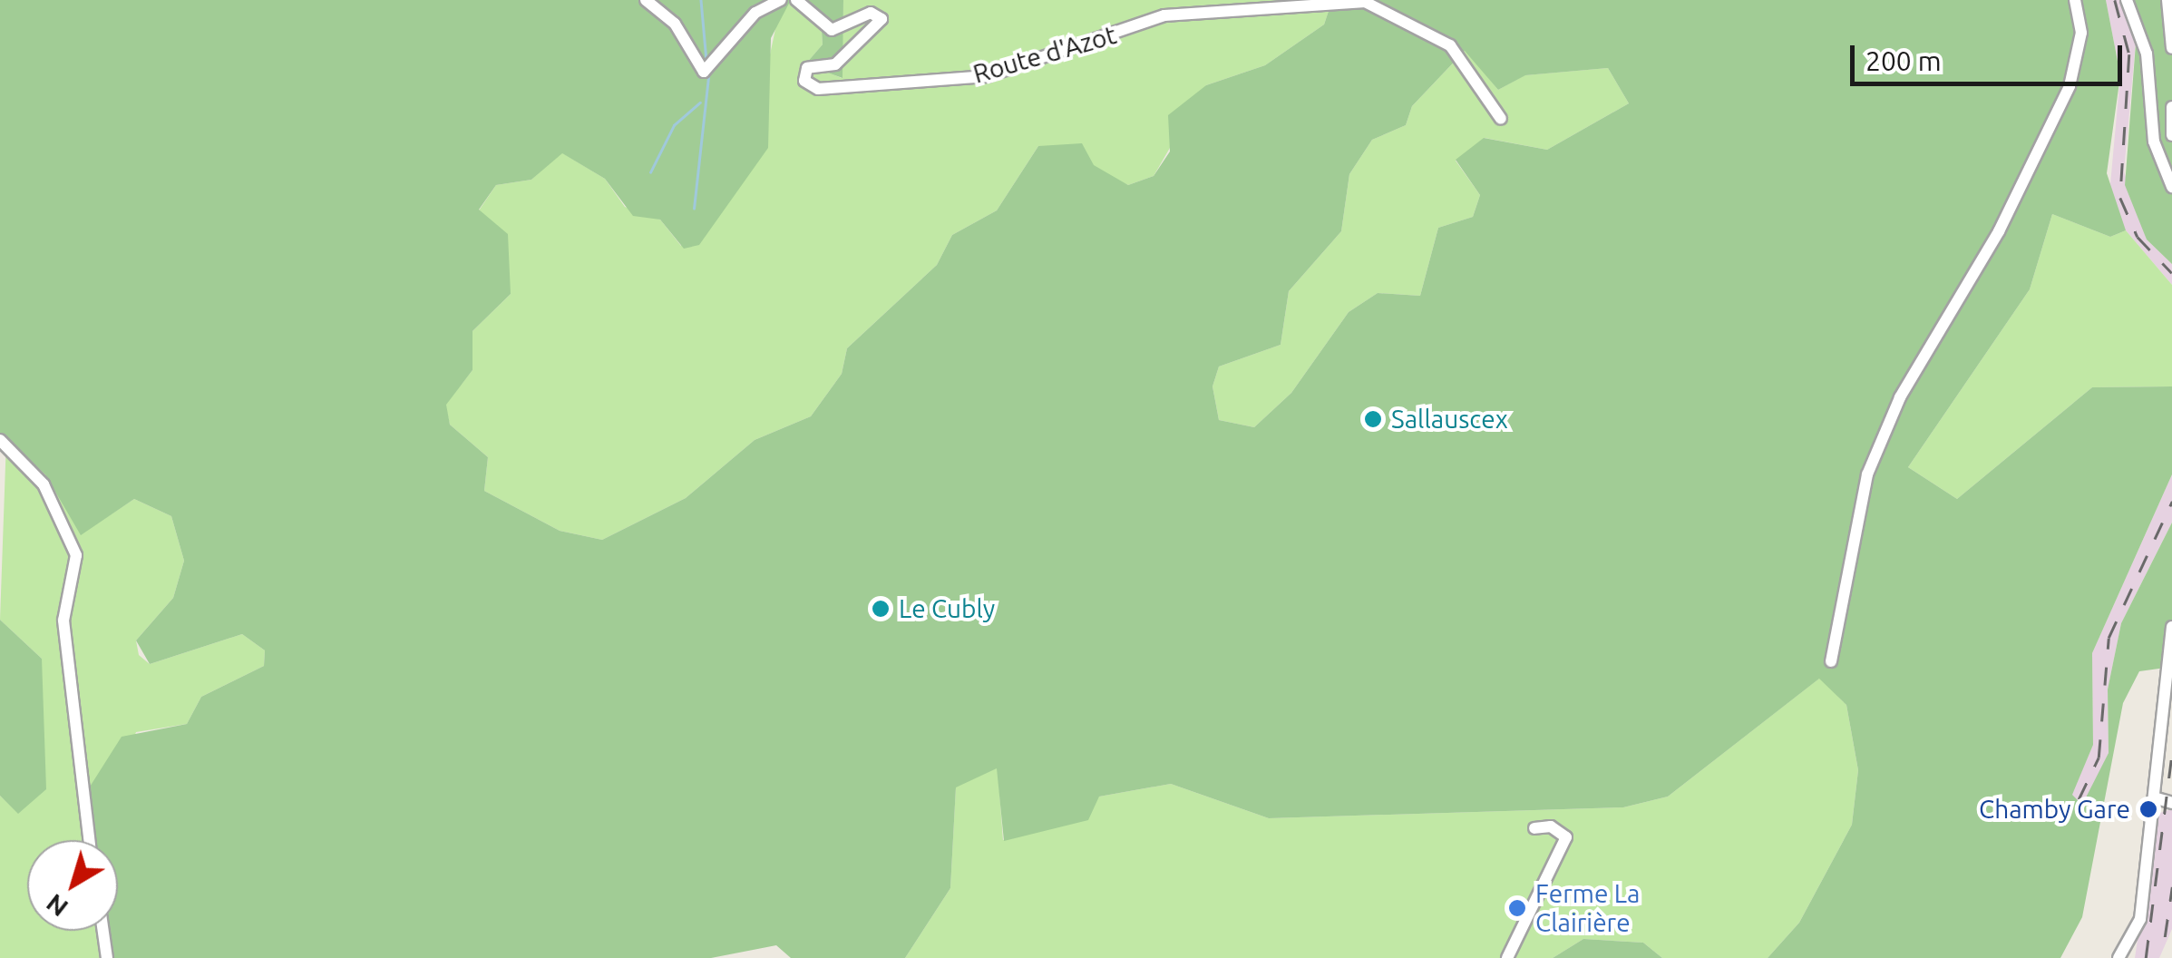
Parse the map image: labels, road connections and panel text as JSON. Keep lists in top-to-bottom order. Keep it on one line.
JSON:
{"streets":{"street":["Route d'Azot"]},"places":["Sallauscex","Le Cubly","Chamby Gare","Ferme La Clairière"],"scale_bar":"200 m","north":"bottom left"}
